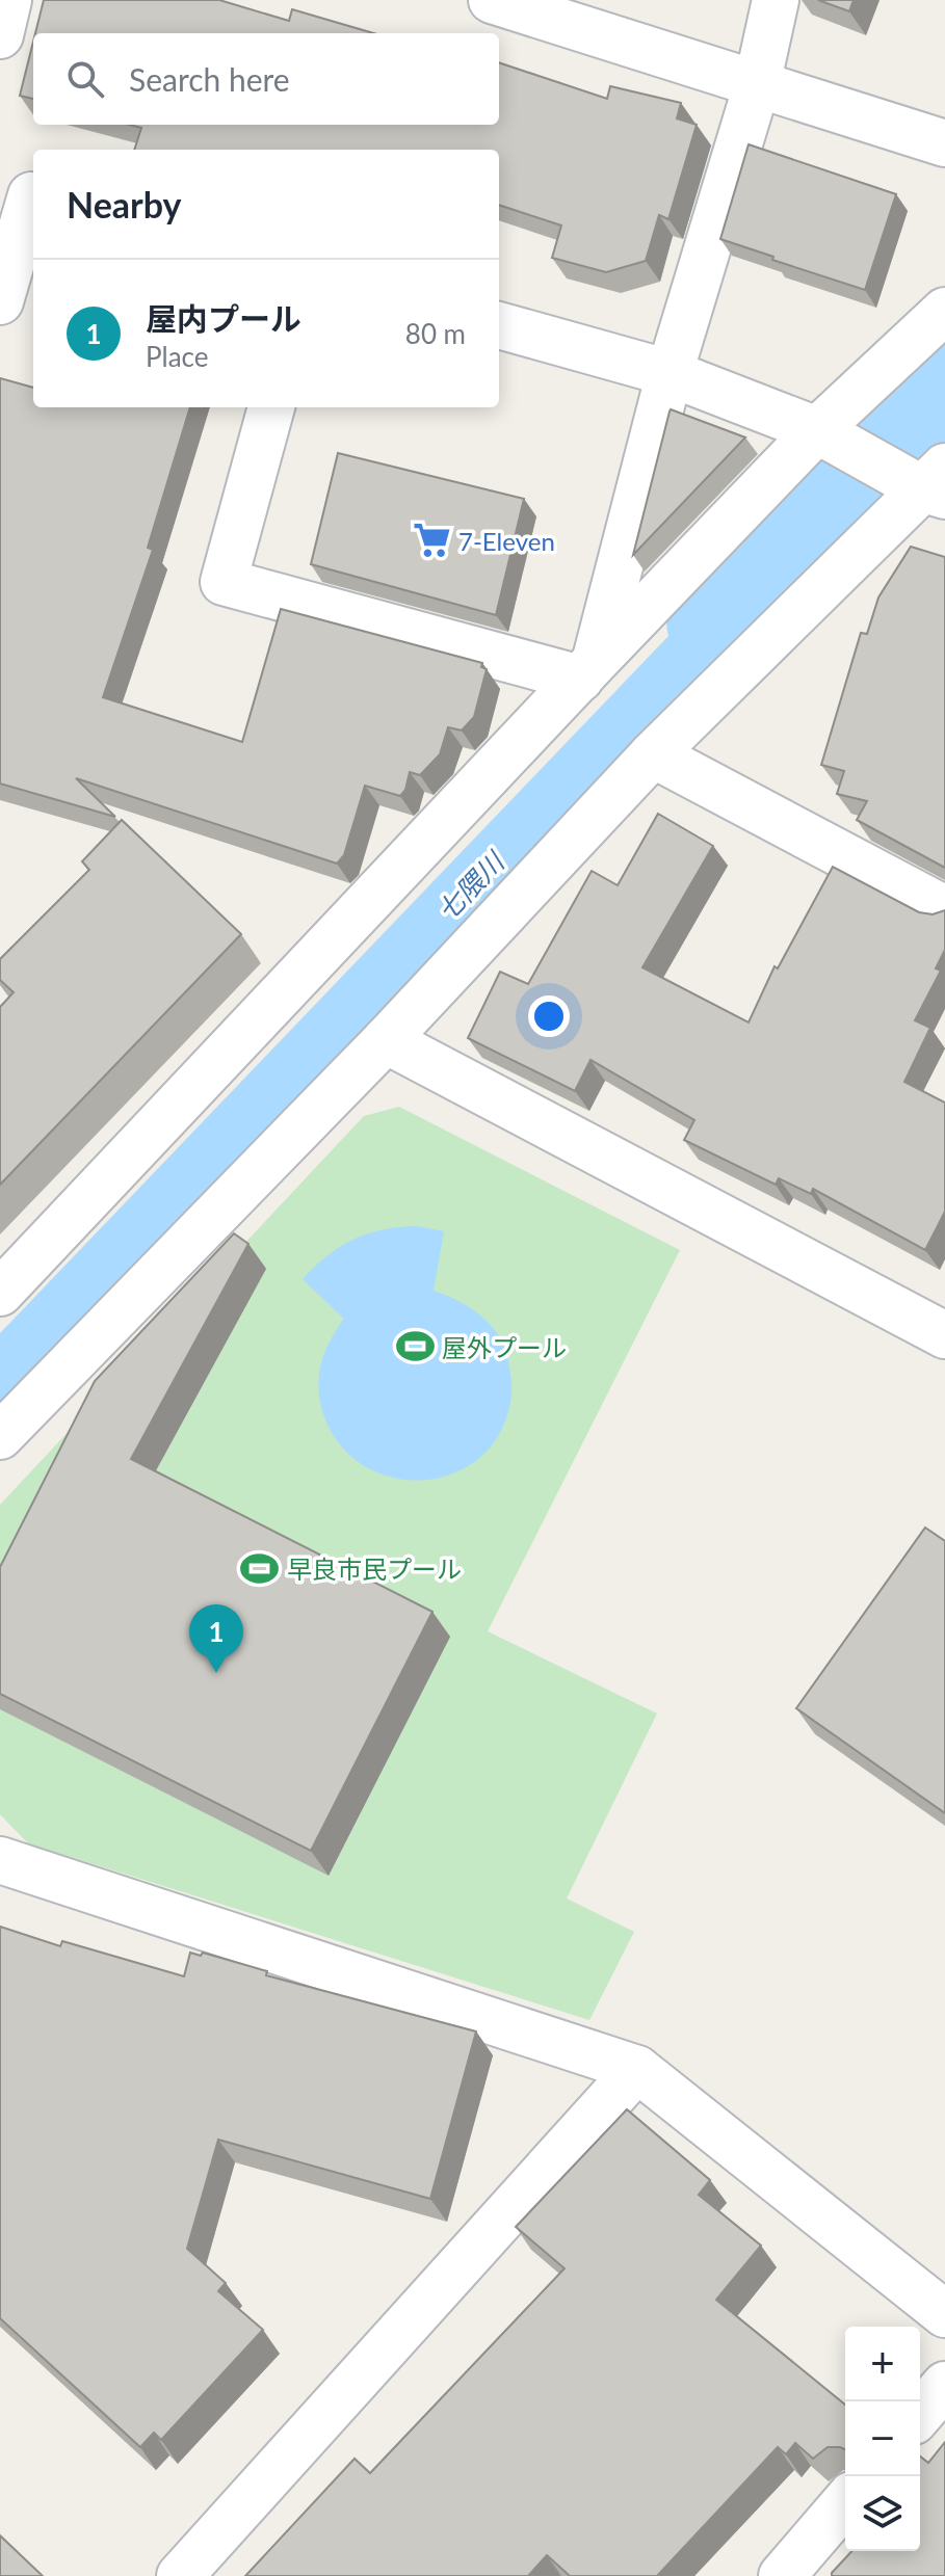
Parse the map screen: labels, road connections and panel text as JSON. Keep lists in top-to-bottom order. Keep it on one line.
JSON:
{"water":["七隈川"],"places":{"supermarket":["7-Eleven"],"sports":["屋外プール","早良市民プール"]},"page":{"search":"Search here","heading":"Nearby","list":[{"mark":"1","name":"屋内プール","note":"Place","value":"80 m"}],"pins":"1","map_buttons":["+","−"]}}
